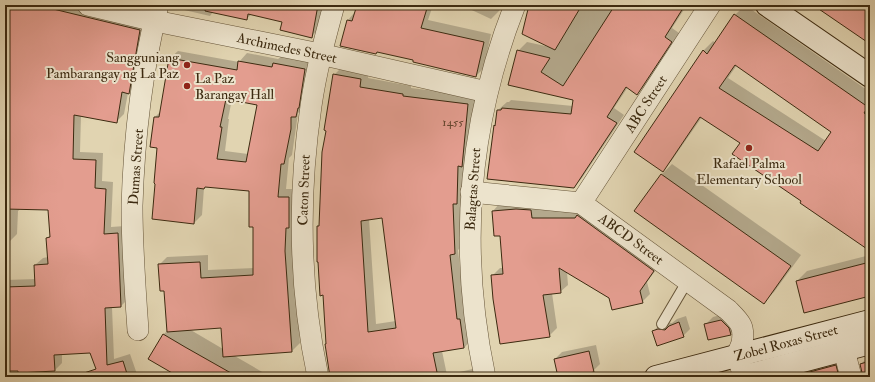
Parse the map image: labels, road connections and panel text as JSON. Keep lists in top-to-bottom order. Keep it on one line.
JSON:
{"streets":{"main road":["Zobel Roxas Street"],"street":["Archimedes Street","ABC Street","Dumas Street","Balagtas Street","Caton Street","ABCD Street"]},"crossings":[["Archimedes Street","Dumas Street"],["Archimedes Street","Balagtas Street"],["Archimedes Street","Caton Street"],["ABC Street","ABCD Street"],["ABCD Street","Zobel Roxas Street"]],"places":["Sangguniang Pambarangay ng La Paz","La Paz Barangay Hall","Rafael Palma Elementary School"],"house_numbers":["1455"]}
